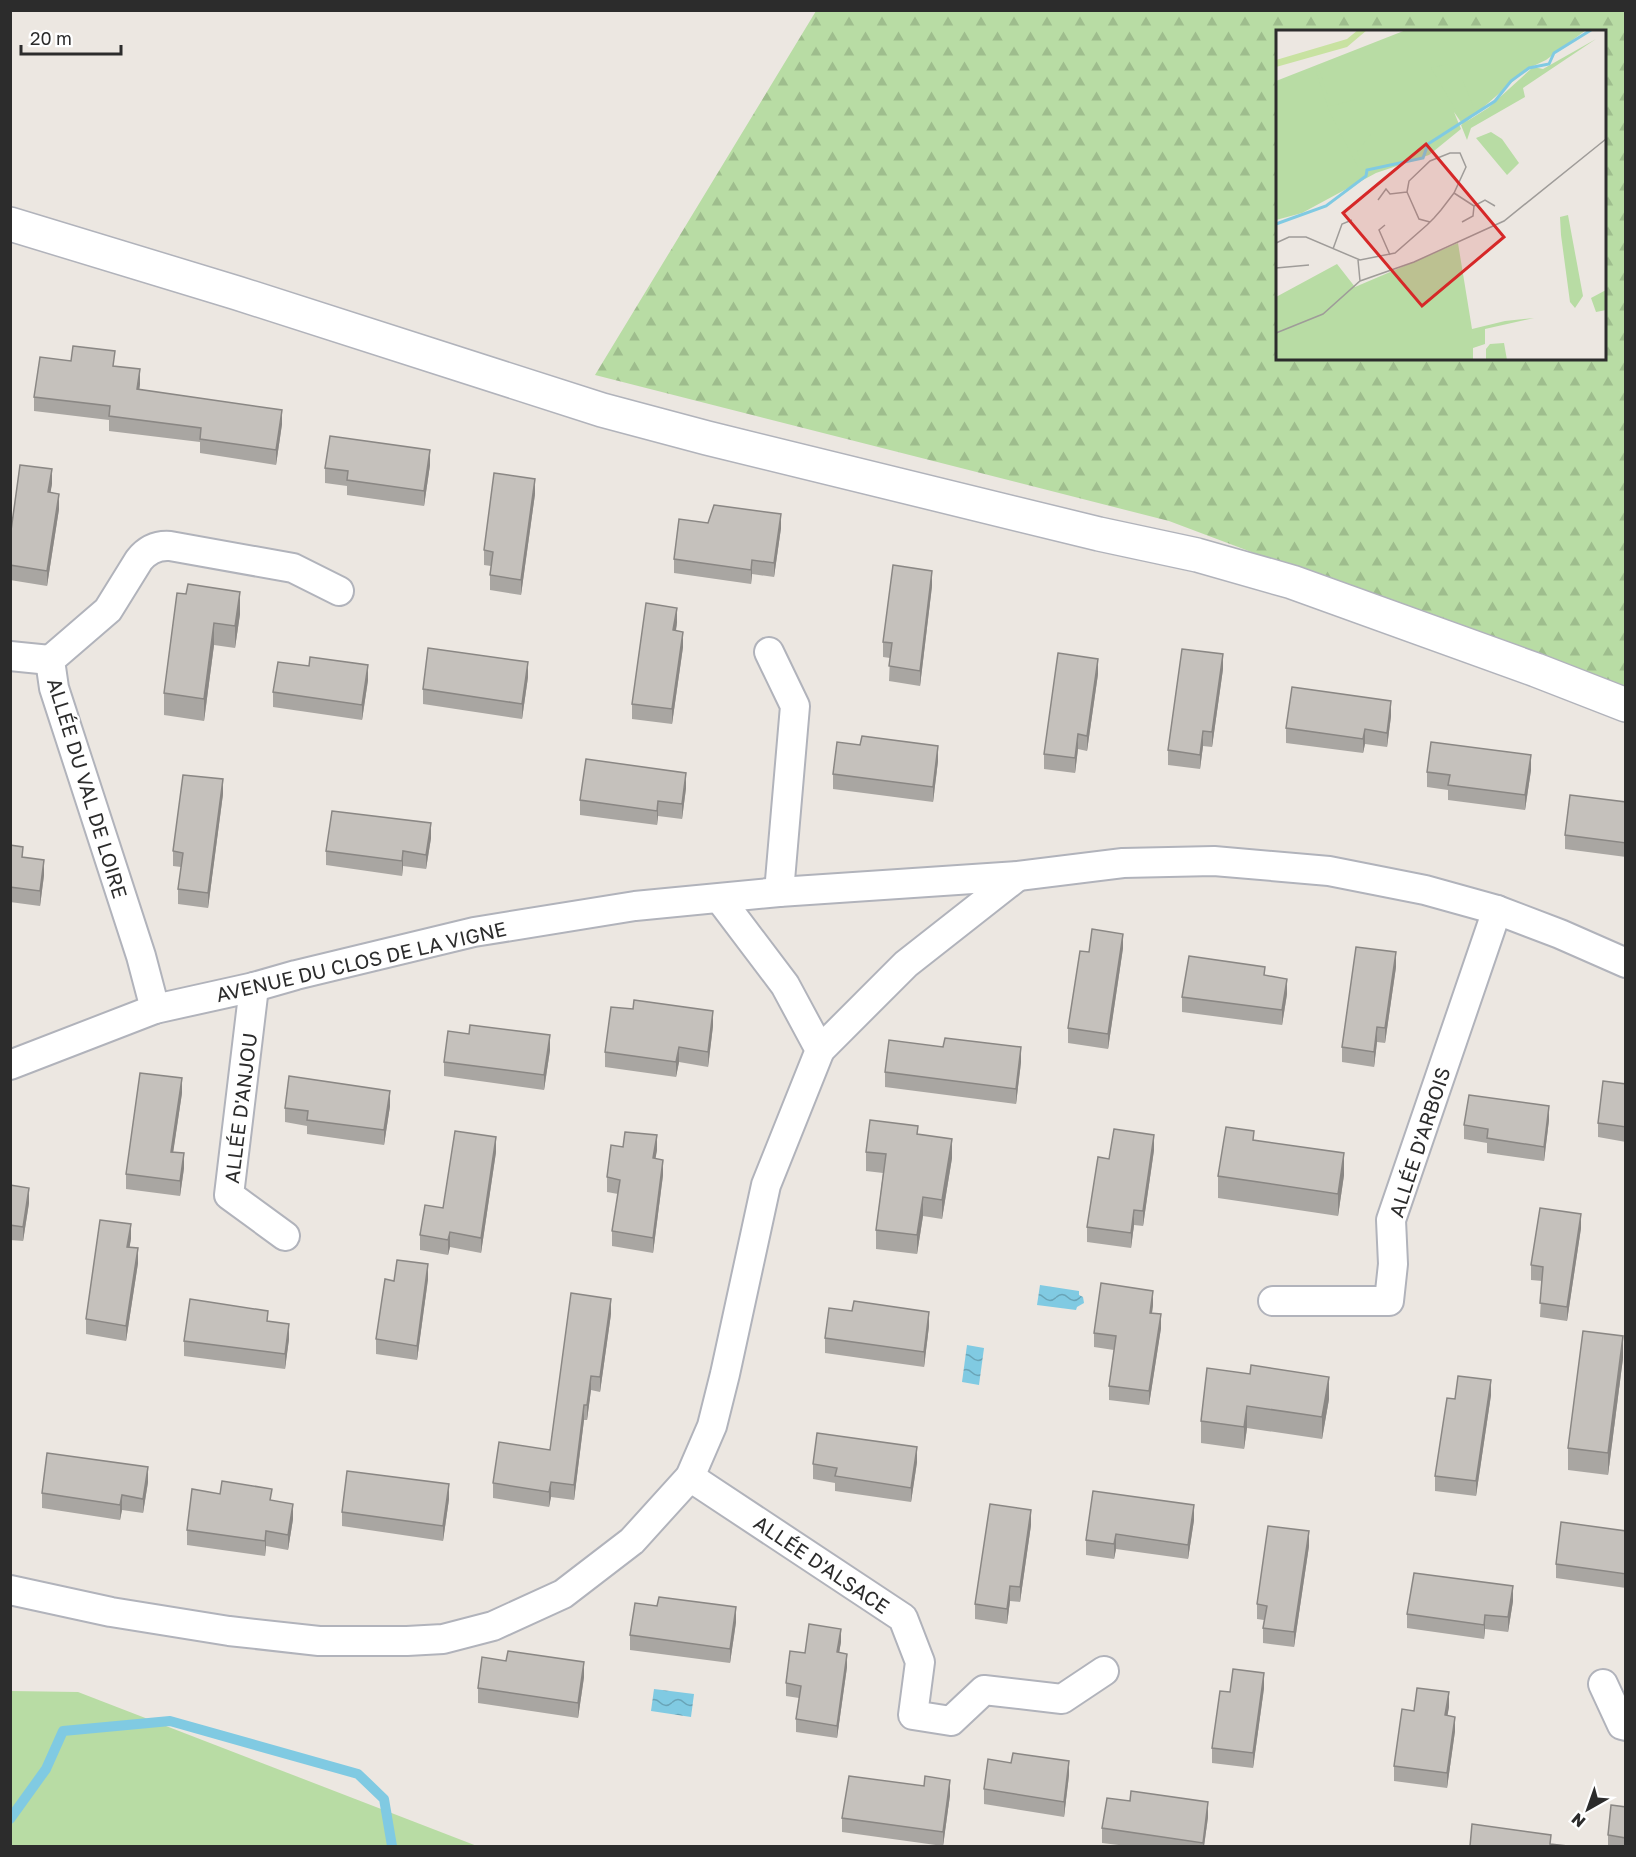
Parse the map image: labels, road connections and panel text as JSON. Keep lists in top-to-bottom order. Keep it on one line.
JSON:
{"streets":{"street":["ALLÉE DU VAL DE LOIRE","AVENUE DU CLOS DE LA VIGNE","ALLÉE D'ANJOU","ALLÉE D'ARBOIS","ALLÉE D'ALSACE"]},"crossings":[["ALLÉE DU VAL DE LOIRE","AVENUE DU CLOS DE LA VIGNE"],["AVENUE DU CLOS DE LA VIGNE","ALLÉE D'ANJOU"],["AVENUE DU CLOS DE LA VIGNE","ALLÉE D'ARBOIS"]],"scale_bar":"20 m","north":"bottom left"}
